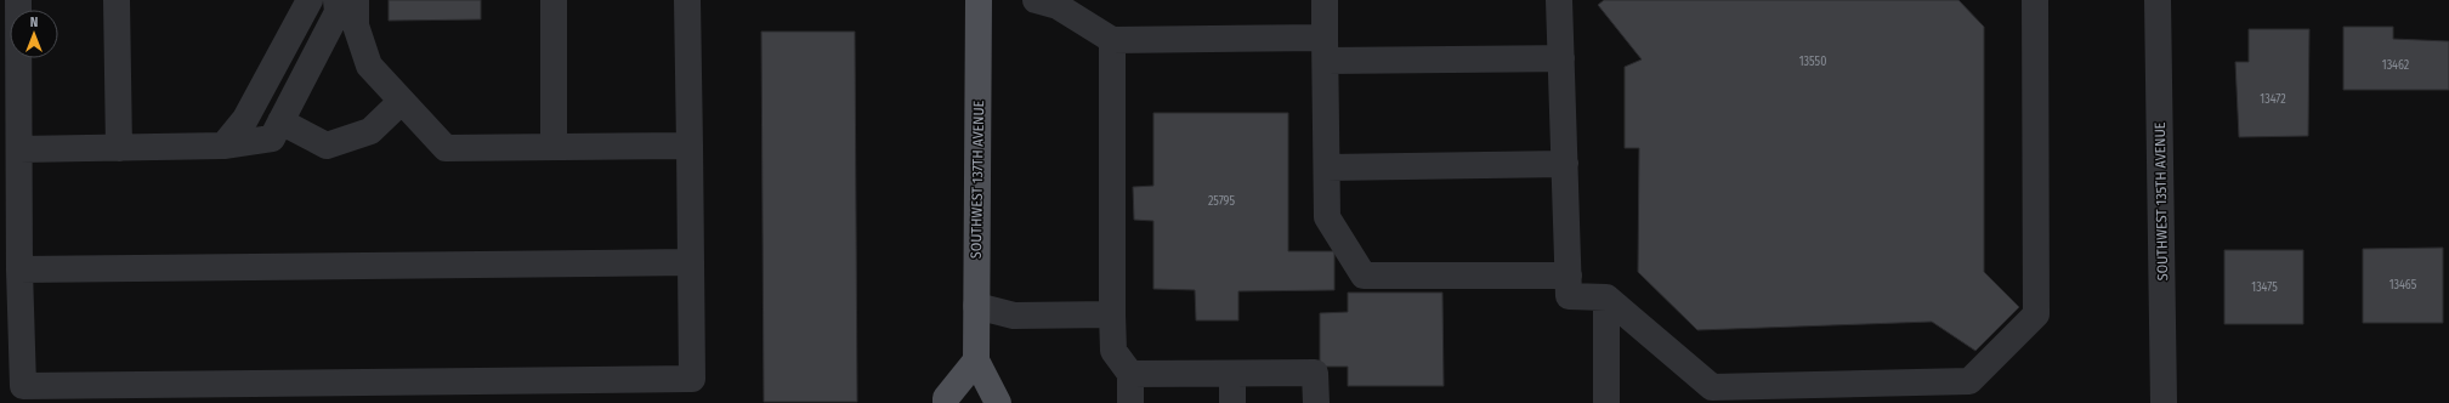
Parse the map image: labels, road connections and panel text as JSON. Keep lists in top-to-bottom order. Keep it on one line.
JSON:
{"streets":{"main road":["SOUTHWEST 137TH AVENUE"],"street":["SOUTHWEST 135TH AVENUE"]},"house_numbers":["13550","13462","13472","25795","13465","13475"],"north":"top"}
